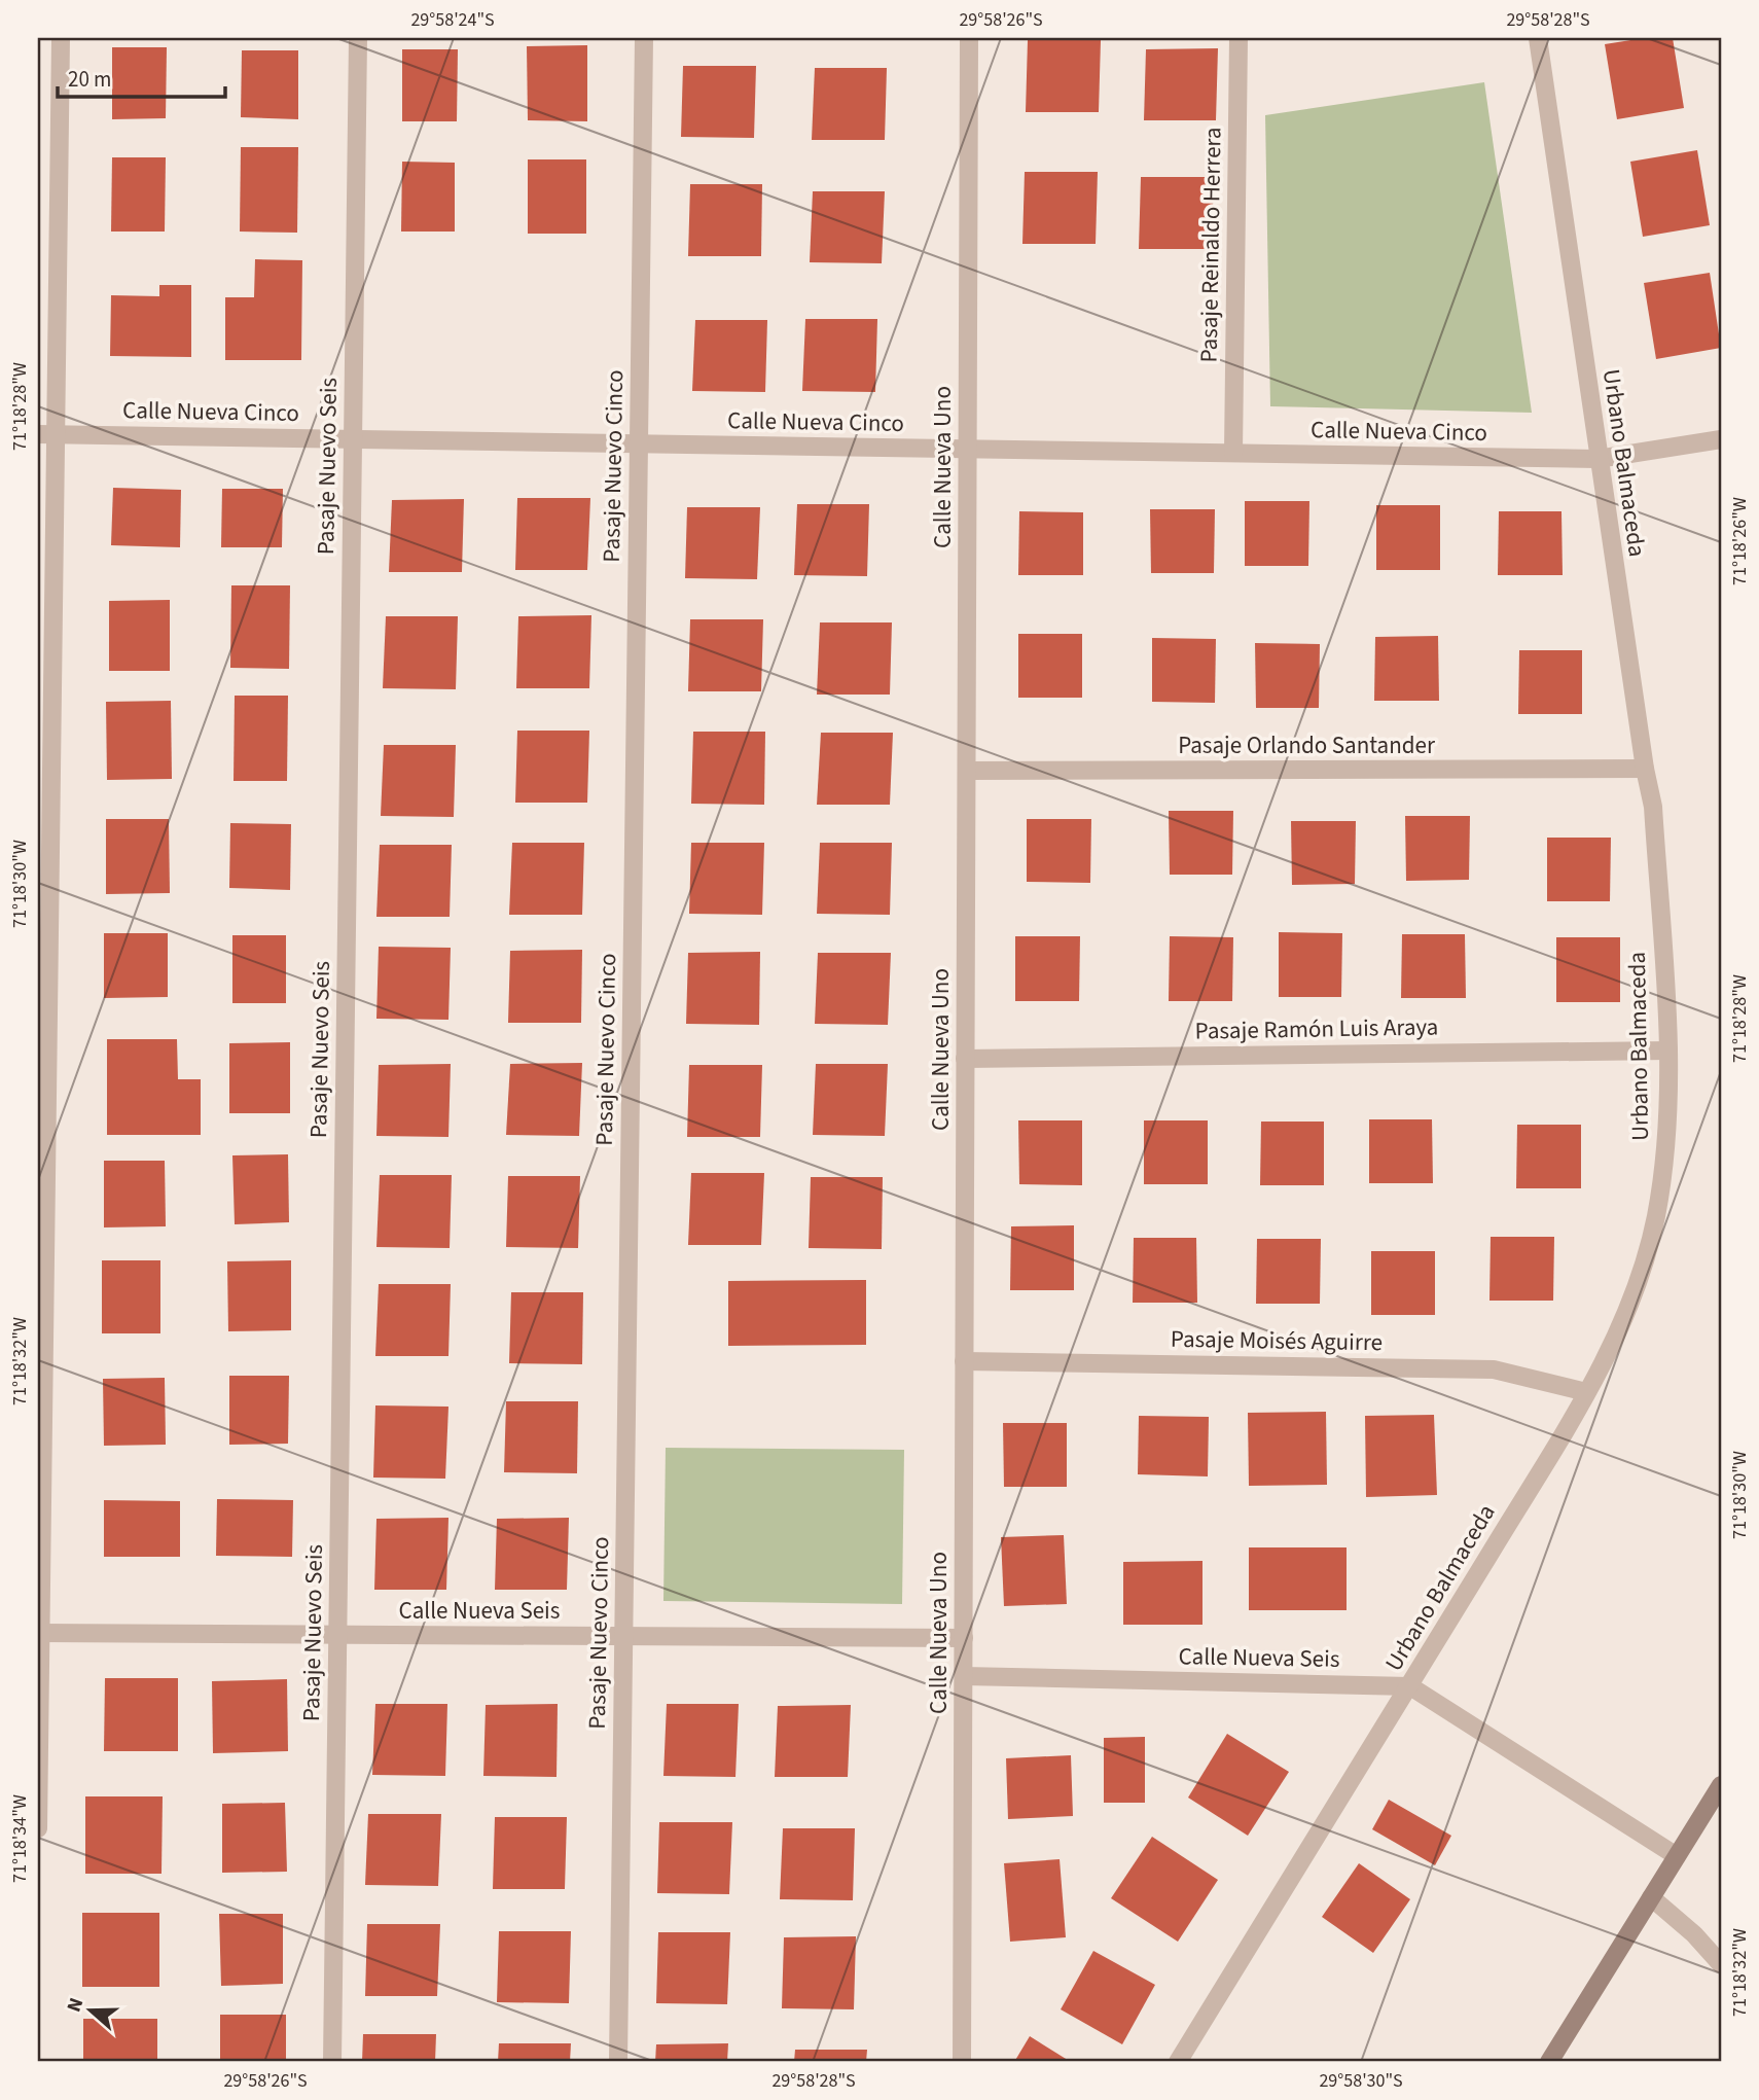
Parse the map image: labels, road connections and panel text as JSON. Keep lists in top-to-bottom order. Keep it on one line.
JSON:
{"streets":{"street":["Pasaje Reinaldo Herrera","Calle Nueva Cinco","Urbano Balmaceda","Pasaje Nuevo Seis","Pasaje Nuevo Cinco","Calle Nueva Uno","Pasaje Orlando Santander","Pasaje Ramón Luis Araya","Pasaje Moisés Aguirre","Calle Nueva Seis"]},"crossings":[["Pasaje Reinaldo Herrera","Calle Nueva Cinco"],["Calle Nueva Cinco","Urbano Balmaceda"],["Calle Nueva Cinco","Pasaje Nuevo Seis"],["Calle Nueva Cinco","Pasaje Nuevo Cinco"],["Calle Nueva Cinco","Calle Nueva Uno"],["Urbano Balmaceda","Pasaje Orlando Santander"],["Urbano Balmaceda","Pasaje Ramón Luis Araya"],["Urbano Balmaceda","Pasaje Moisés Aguirre"],["Urbano Balmaceda","Calle Nueva Seis"],["Pasaje Nuevo Seis","Calle Nueva Seis"],["Pasaje Nuevo Cinco","Calle Nueva Seis"],["Calle Nueva Uno","Pasaje Orlando Santander"],["Calle Nueva Uno","Pasaje Ramón Luis Araya"],["Calle Nueva Uno","Pasaje Moisés Aguirre"],["Calle Nueva Uno","Calle Nueva Seis"]],"scale_bar":"20 m","north":"left","coordinates":["29°58'24\"S","29°58'26\"S","29°58'28\"S","71°18'28\"W","71°18'26\"W","71°18'30\"W","71°18'32\"W","71°18'34\"W","29°58'30\"S"]}
